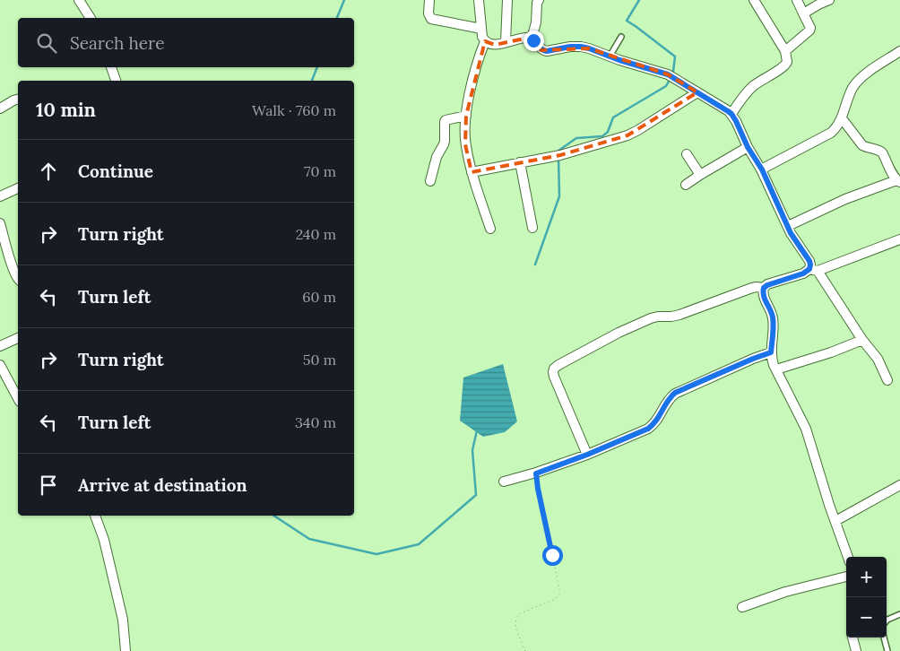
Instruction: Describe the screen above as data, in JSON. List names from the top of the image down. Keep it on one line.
{"page":{"search":"Search here","heading":["10 min","Walk · 760 m"],"list":[["Continue","70 m"],["Turn right","240 m"],["Turn left","60 m"],["Turn right","50 m"],["Turn left","340 m"],"Arrive at destination"],"map_buttons":["+","−"]}}
